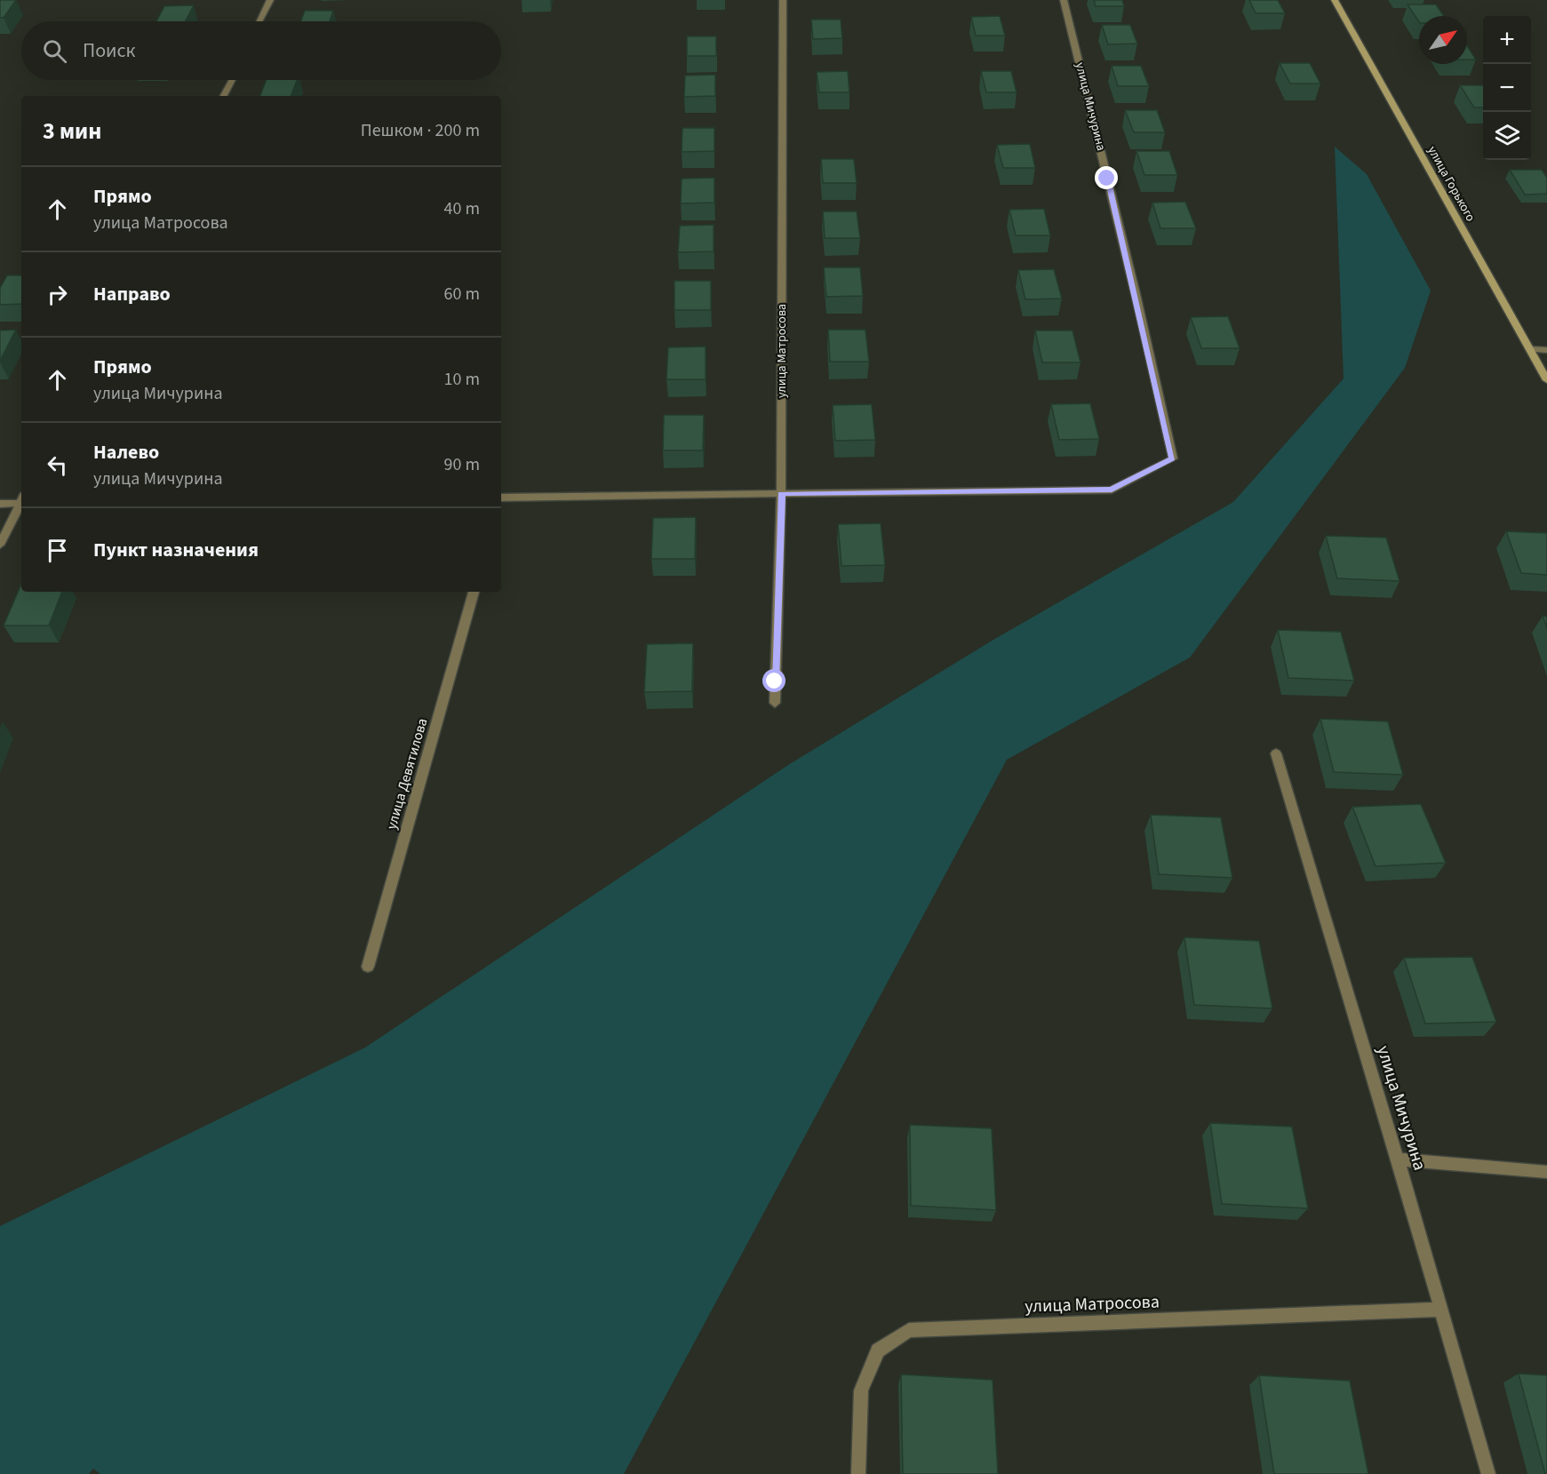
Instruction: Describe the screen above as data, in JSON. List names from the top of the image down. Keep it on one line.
{"streets":{"main road":["улица Горького"],"street":["улица Мичурина","улица Матросова","улица Девятилова"]},"crossings":[["улица Мичурина","улица Матросова"]],"north":"top right","page":{"map_buttons":["+","−"],"search":"Поиск","heading":["3 мин","Пешком · 200 m"],"list":[["Прямо","улица Матросова","40 m"],["Направо","60 m"],["Прямо","улица Мичурина","10 m"],["Налево","улица Мичурина","90 m"],"Пункт назначения"]}}
